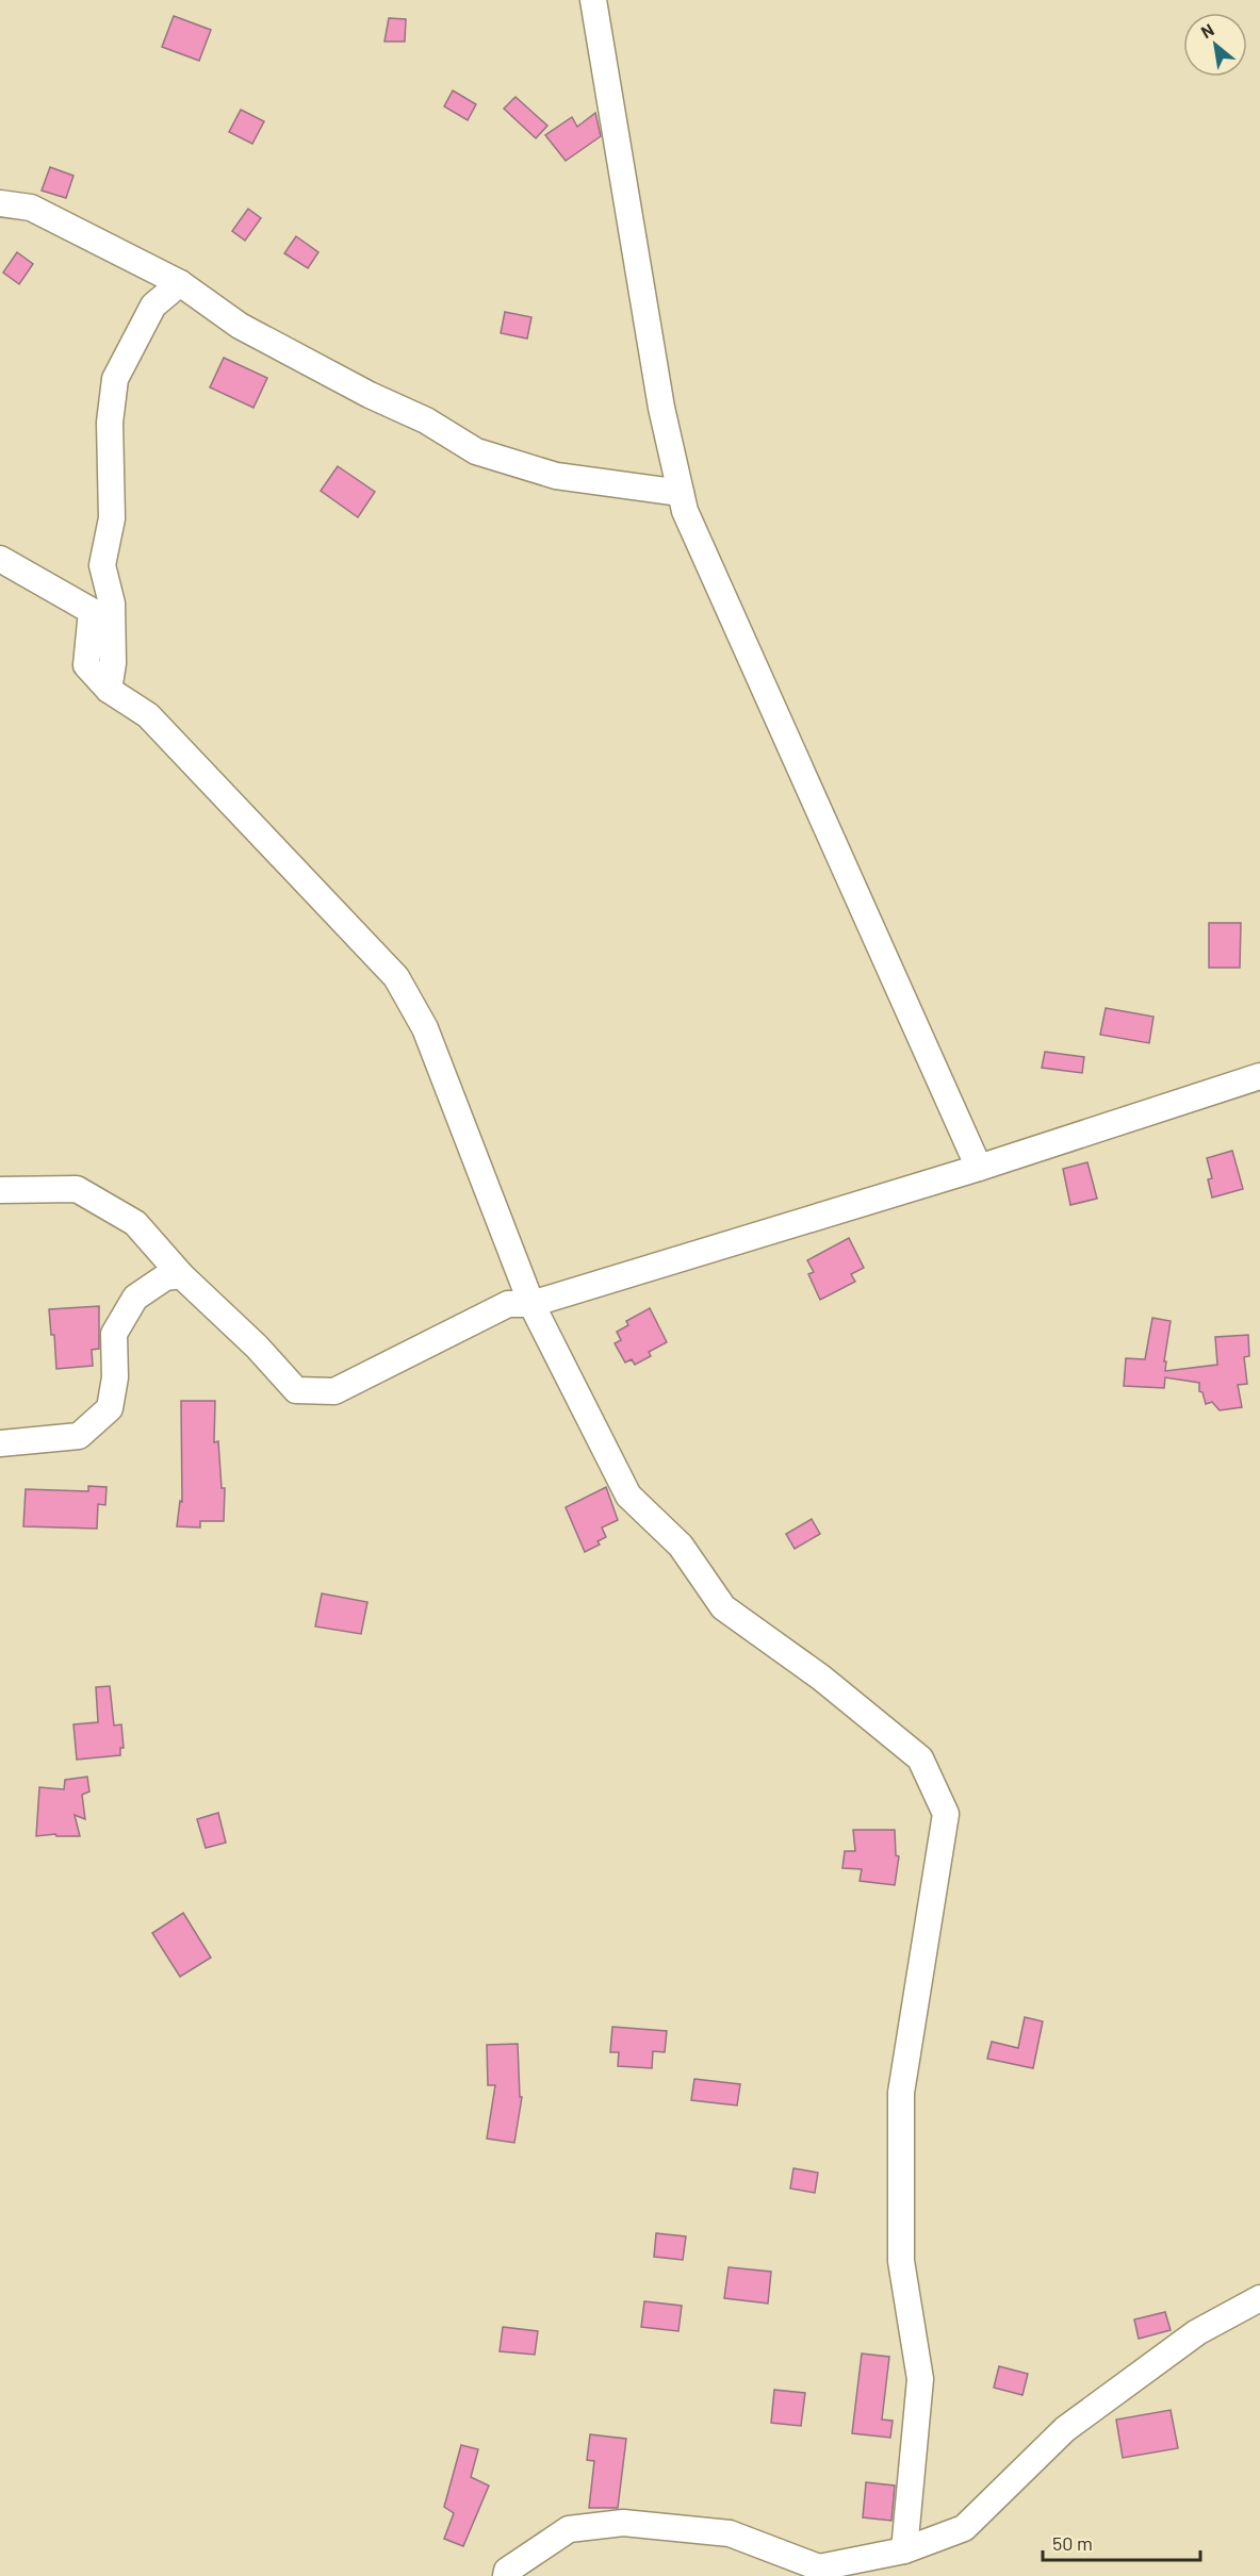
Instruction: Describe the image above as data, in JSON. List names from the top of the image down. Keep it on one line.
{"scale_bar":"50 m","north":"top left"}
